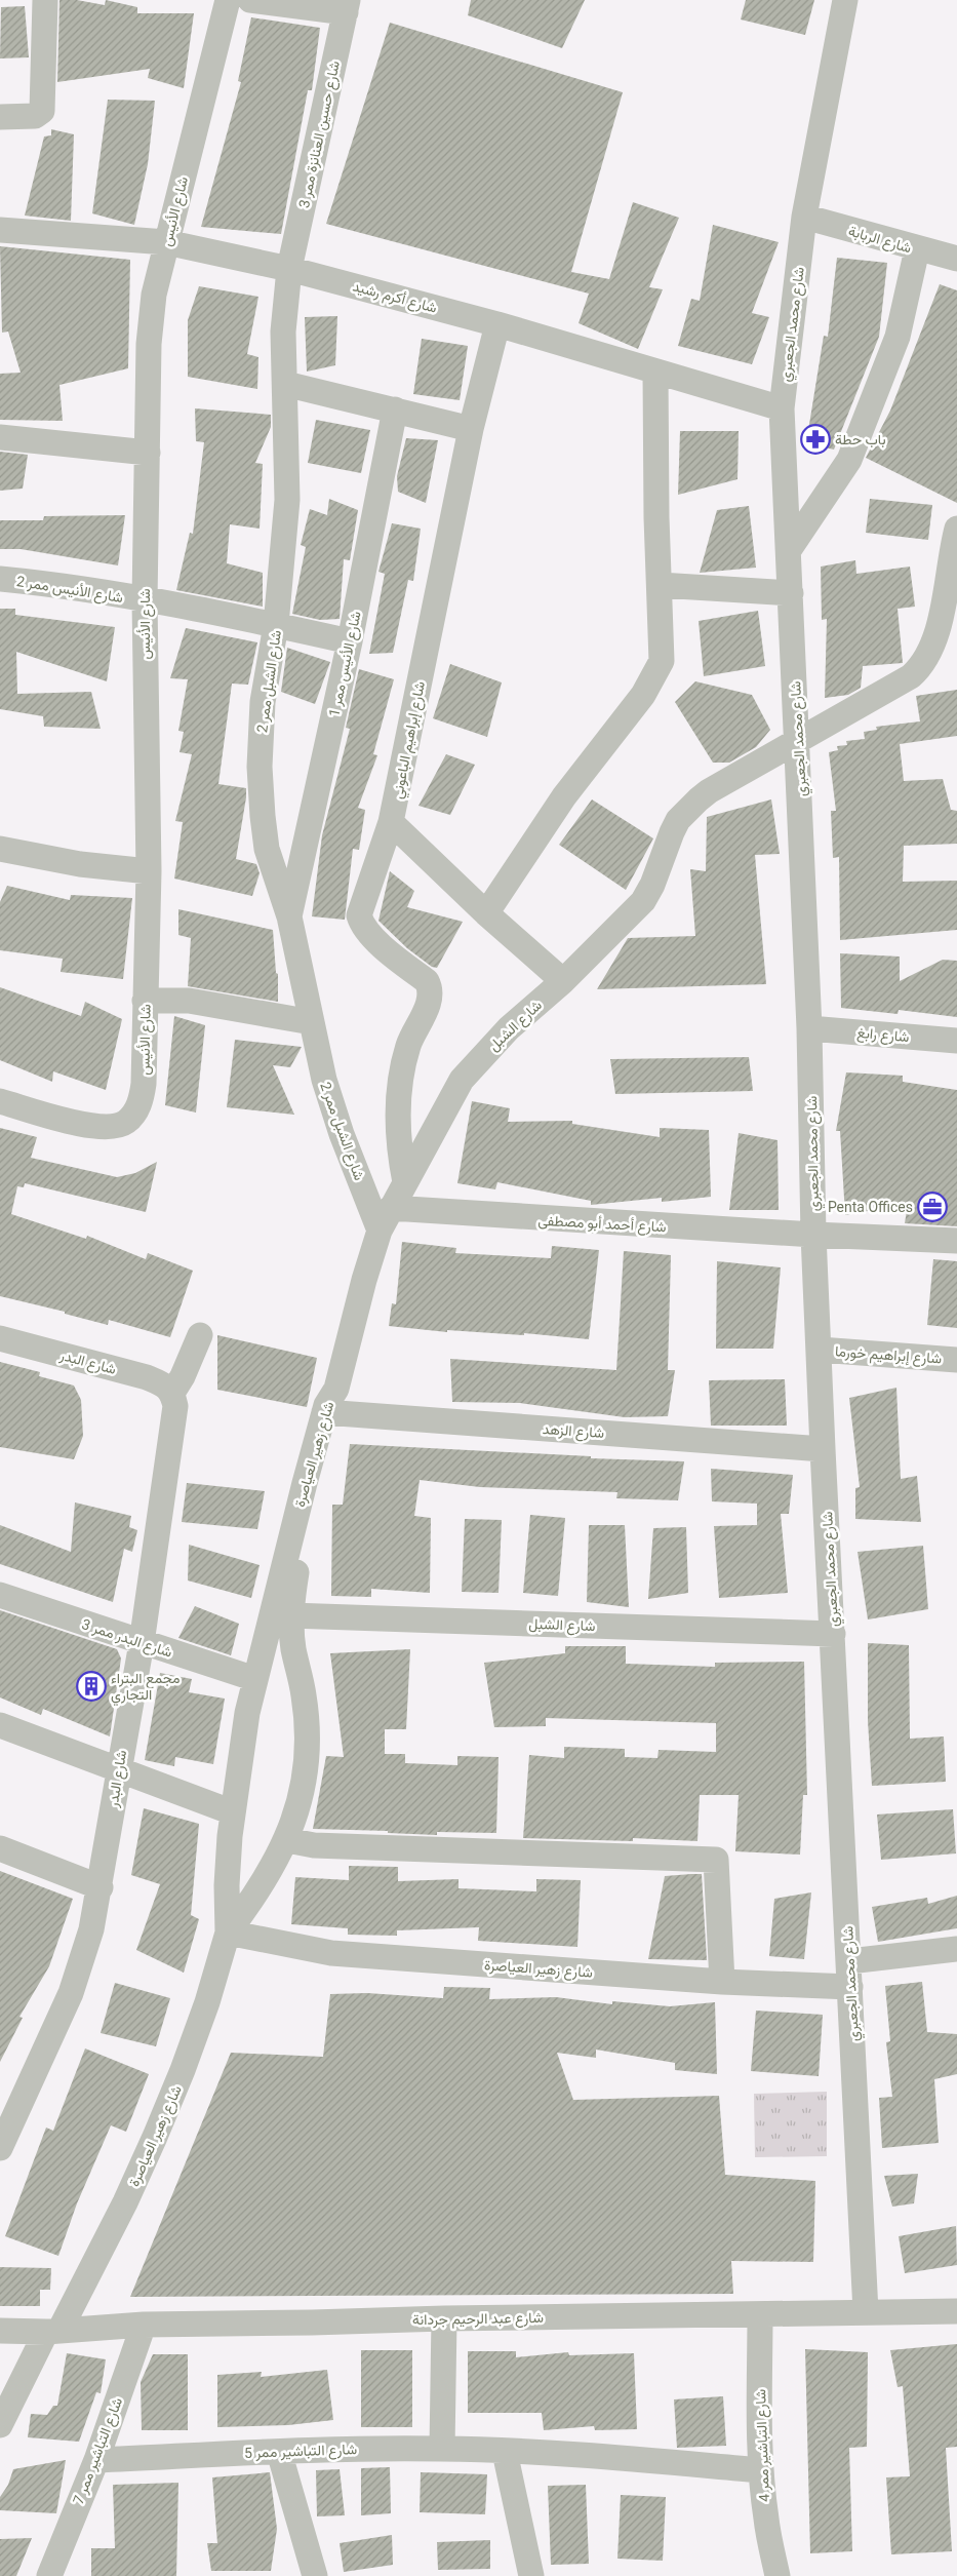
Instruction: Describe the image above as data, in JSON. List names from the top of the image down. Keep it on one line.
{"streets":{"street":["شارع حسين العنانزة ممر 3","شارع الأنيس","شارع الربابة","شارع أكرم رشيد","شارع محمد الجعبري","شارع الأنيس ممر 2","شارع الأنيس ممر 1","شارع الشبل ممر 2","شارع إبراهيم الباعوني","شارع الشبل","شارع رابغ","شارع أحمد أبو مصطفى","شارع إبراهيم خورما","شارع البدر","شارع الزهد","شارع زهير العياصرة","شارع البدر ممر 3","شارع عبد الرحيم جردانة","شارع التباشير ممر 4","شارع التباشير ممر 7","شارع التباشير ممر 5"]},"crossings":[["شارع حسين العنانزة ممر 3","شارع أكرم رشيد"],["شارع حسين العنانزة ممر 3","شارع الشبل ممر 2"],["شارع الأنيس","شارع أكرم رشيد"],["شارع الأنيس","شارع الأنيس ممر 2"],["شارع الربابة","شارع محمد الجعبري"],["شارع أكرم رشيد","شارع محمد الجعبري"],["شارع أكرم رشيد","شارع الشبل ممر 2"],["شارع أكرم رشيد","شارع إبراهيم الباعوني"],["شارع محمد الجعبري","شارع الشبل"],["شارع محمد الجعبري","شارع رابغ"],["شارع محمد الجعبري","شارع أحمد أبو مصطفى"],["شارع محمد الجعبري","شارع إبراهيم خورما"],["شارع محمد الجعبري","شارع الزهد"],["شارع محمد الجعبري","شارع زهير العياصرة"],["شارع محمد الجعبري","شارع عبد الرحيم جردانة"],["شارع الأنيس ممر 2","شارع الأنيس ممر 1"],["شارع الأنيس ممر 2","شارع الشبل ممر 2"],["شارع الأنيس ممر 1","شارع الشبل ممر 2"],["شارع الشبل ممر 2","شارع الشبل"],["شارع الشبل ممر 2","شارع أحمد أبو مصطفى"],["شارع إبراهيم الباعوني","شارع الشبل"],["شارع الشبل","شارع أحمد أبو مصطفى"],["شارع الشبل","شارع زهير العياصرة"],["شارع البدر","شارع البدر ممر 3"],["شارع الزهد","شارع زهير العياصرة"],["شارع زهير العياصرة","شارع البدر ممر 3"],["شارع زهير العياصرة","شارع عبد الرحيم جردانة"],["شارع عبد الرحيم جردانة","شارع التباشير ممر 4"],["شارع عبد الرحيم جردانة","شارع التباشير ممر 7"],["شارع التباشير ممر 4","شارع التباشير ممر 5"],["شارع التباشير ممر 7","شارع التباشير ممر 5"]],"places":{"pharmacy":["باب حطة"],"office":["Penta Offices"],"building":["مجمع البتراء التجاري"]}}
